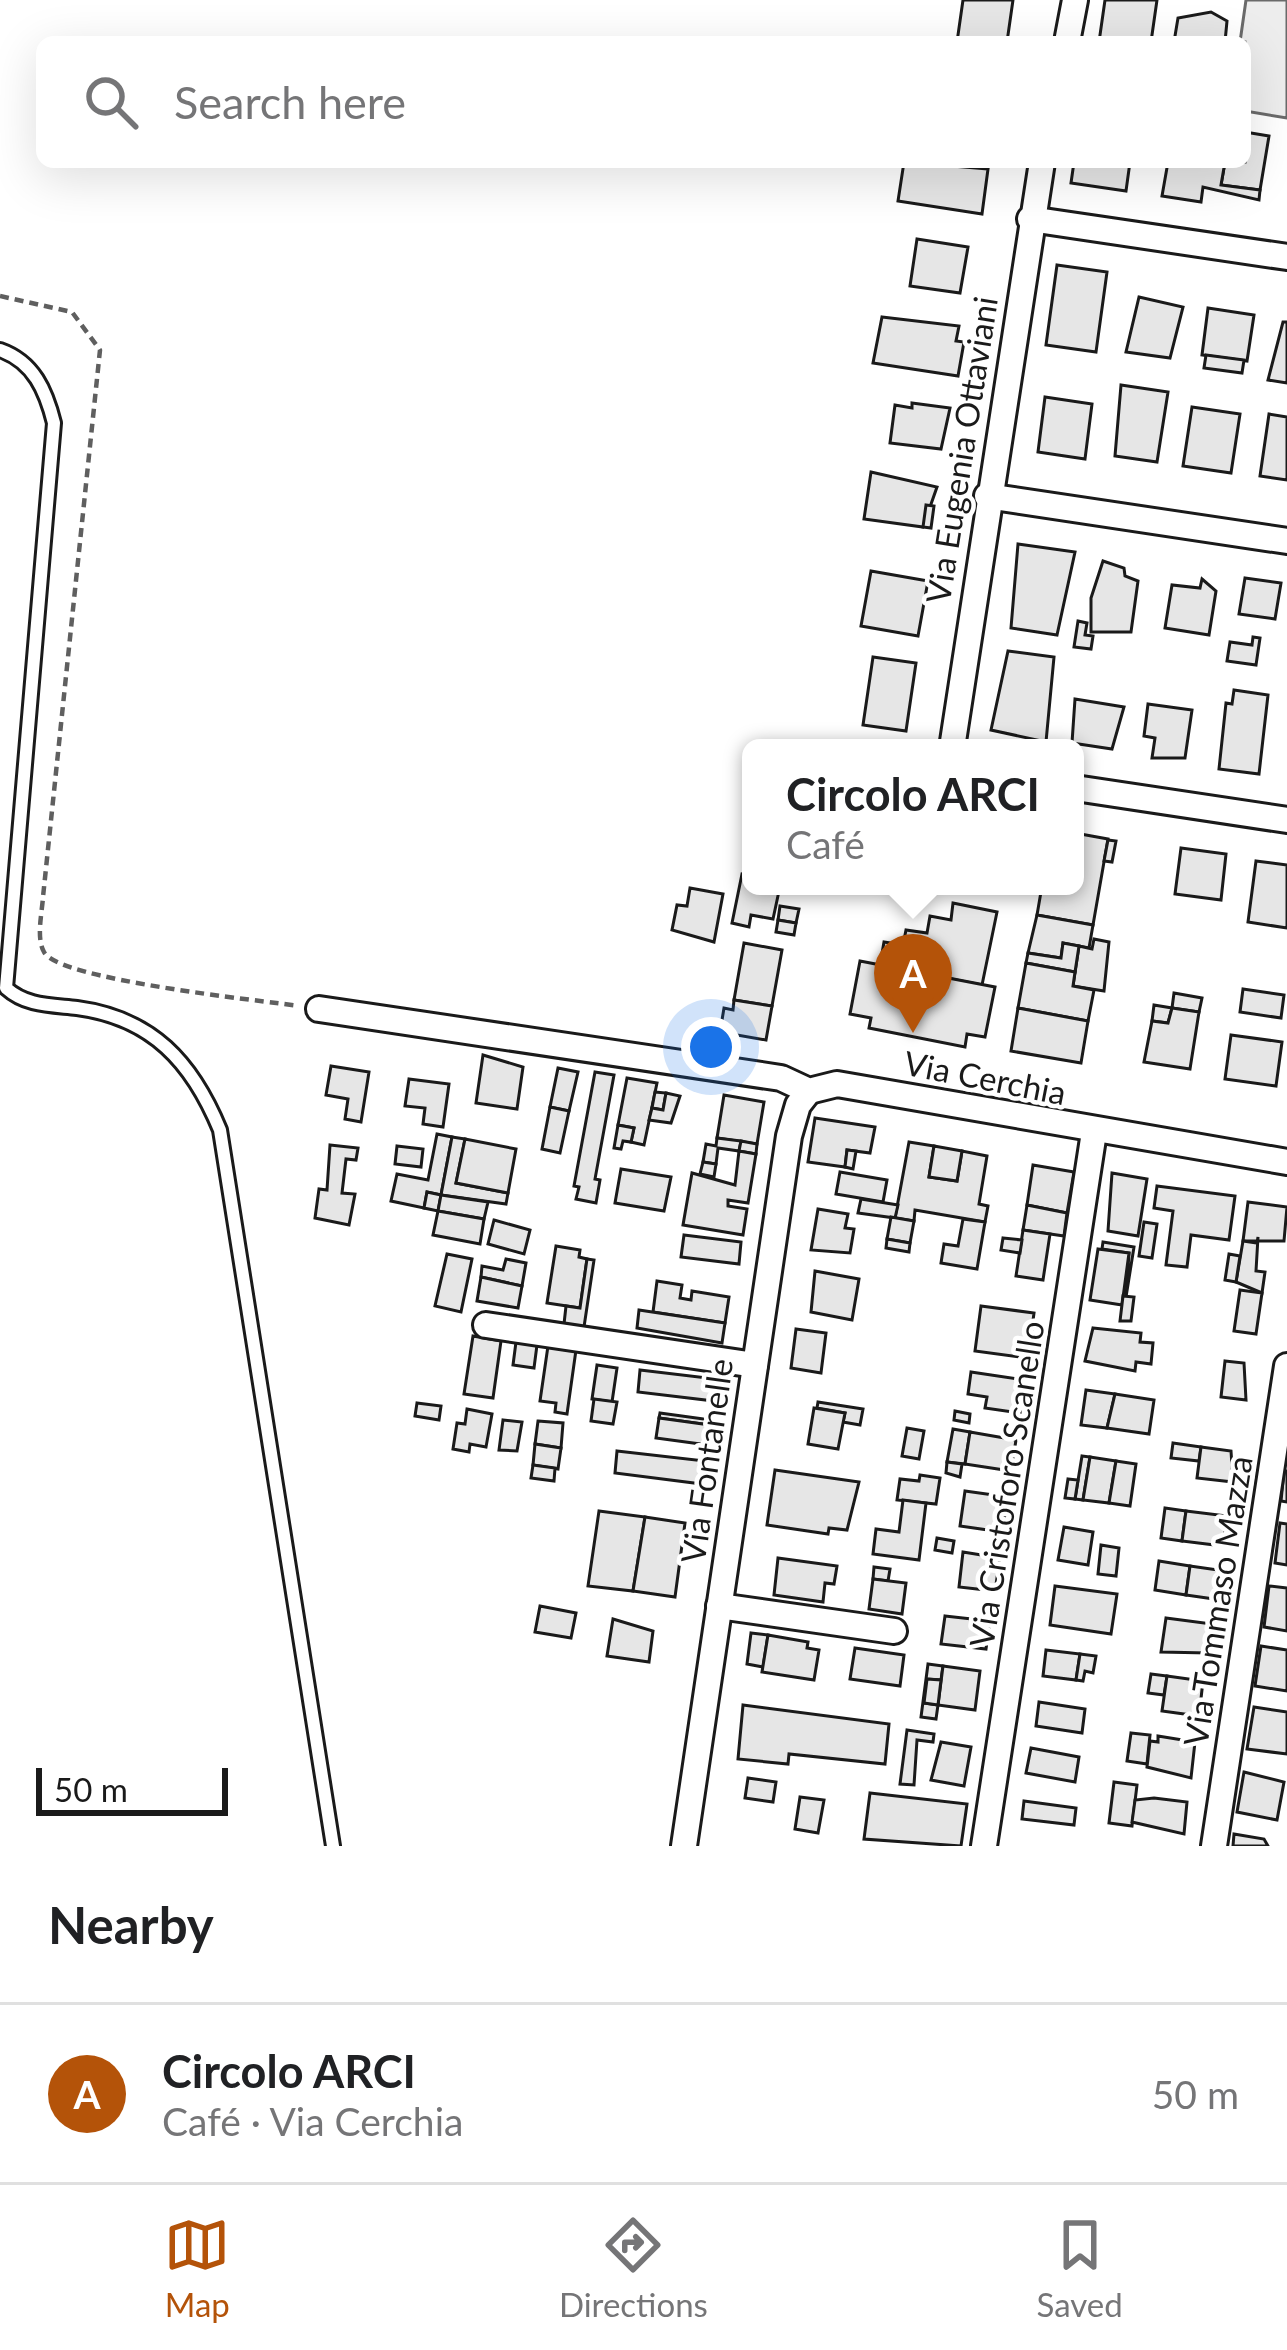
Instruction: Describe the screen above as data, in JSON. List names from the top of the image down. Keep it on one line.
{"streets":{"street":["Via Eugenia Ottaviani","Via Cerchia","Via Fontanelle","Via Cristoforo Scanello","Via Tommaso Mazza"]},"crossings":[["Via Cerchia","Via Fontanelle"],["Via Cerchia","Via Cristoforo Scanello"]],"scale_bar":"50 m","page":{"search":"Search here","popup":["Circolo ARCI","Café"],"pins":"A","scale":"50 m","heading":"Nearby","list":[{"mark":"A","name":"Circolo ARCI","note":"Café · Via Cerchia","value":"50 m"}],"nav":["Map","Directions","Saved"]}}
